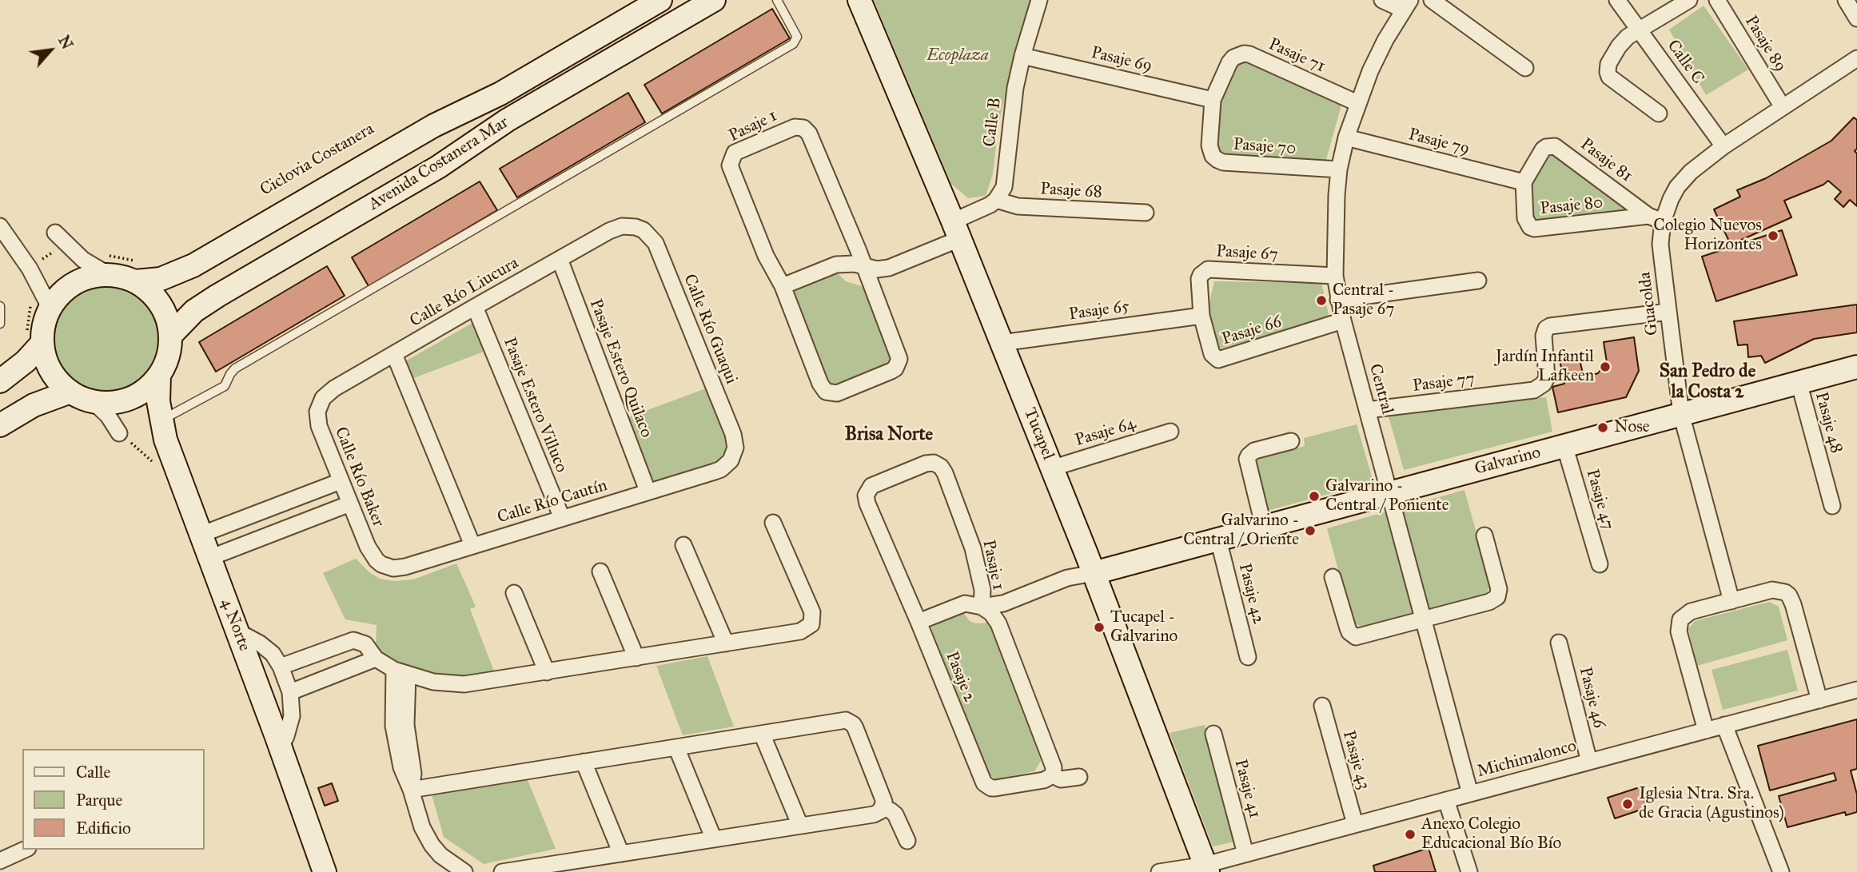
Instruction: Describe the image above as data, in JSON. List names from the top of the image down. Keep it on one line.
{"streets":{"main road":["Avenida Costanera Mar","Tucapel","Galvarino","4 Norte"],"street":["Pasaje 89","Pasaje 71","Pasaje 69","Calle C","Calle B","Pasaje 1","Pasaje 79","Pasaje 70","Pasaje 81","Pasaje 68","Pasaje 80","Pasaje 67","Calle Río Liucura","Guacolda","Pasaje 65","Calle Río Guaqui","Pasaje 66","Pasaje Estero Quilaco","Pasaje 77","Central","Pasaje Estero Villuco","Pasaje 48","Pasaje 64","Calle Río Baker","Pasaje 47","Calle Río Cautín","Pasaje 42","Pasaje 2","Pasaje 46","Michimalonco","Pasaje 43","Pasaje 41"]},"crossings":[["Pasaje 89","Guacolda"],["Pasaje 71","Pasaje 69"],["Pasaje 71","Pasaje 70"],["Pasaje 71","Central"],["Pasaje 69","Calle B"],["Pasaje 69","Pasaje 70"],["Calle C","Guacolda"],["Calle B","Pasaje 68"],["Pasaje 1","Pasaje 2"],["Pasaje 79","Pasaje 81"],["Pasaje 79","Pasaje 80"],["Pasaje 79","Central"],["Pasaje 70","Central"],["Pasaje 81","Pasaje 80"],["Pasaje 81","Guacolda"],["Avenida Costanera Mar","4 Norte"],["Pasaje 80","Guacolda"],["Pasaje 67","Pasaje 65"],["Pasaje 67","Pasaje 66"],["Pasaje 67","Central"],["Calle Río Liucura","Calle Río Guaqui"],["Calle Río Liucura","Pasaje Estero Quilaco"],["Calle Río Liucura","Pasaje Estero Villuco"],["Calle Río Liucura","Calle Río Baker"],["Guacolda","Pasaje 77"],["Guacolda","Galvarino"],["Pasaje 65","Pasaje 66"],["Pasaje 65","Tucapel"],["Calle Río Guaqui","Calle Río Cautín"],["Pasaje 66","Central"],["Pasaje Estero Quilaco","Calle Río Cautín"],["Pasaje 77","Central"],["Central","Galvarino"],["Central","Michimalonco"],["Pasaje Estero Villuco","Calle Río Cautín"],["Pasaje 48","Galvarino"],["Pasaje 64","Tucapel"],["Tucapel","Galvarino"],["Tucapel","Michimalonco"],["Galvarino","Pasaje 47"],["Galvarino","Pasaje 42"],["Calle Río Baker","Calle Río Cautín"],["Pasaje 46","Michimalonco"],["Michimalonco","Pasaje 43"],["Michimalonco","Pasaje 41"]],"districts":["San Pedro de la Costa 2","Brisa Norte"],"parks":["Ecoplaza"],"places":["Colegio Nuevos Horizontes","Central - Pasaje 67","Jardín Infantil Lafkeen","Nose","Galvarino - Central / Poniente","Galvarino - Central / Oriente","Tucapel - Galvarino","Iglesia Ntra. Sra. de Gracia (Agustinos)","Anexo Colegio Educacional Bío Bío"],"legend":["Calle","Parque","Edificio"],"north":"top right"}
